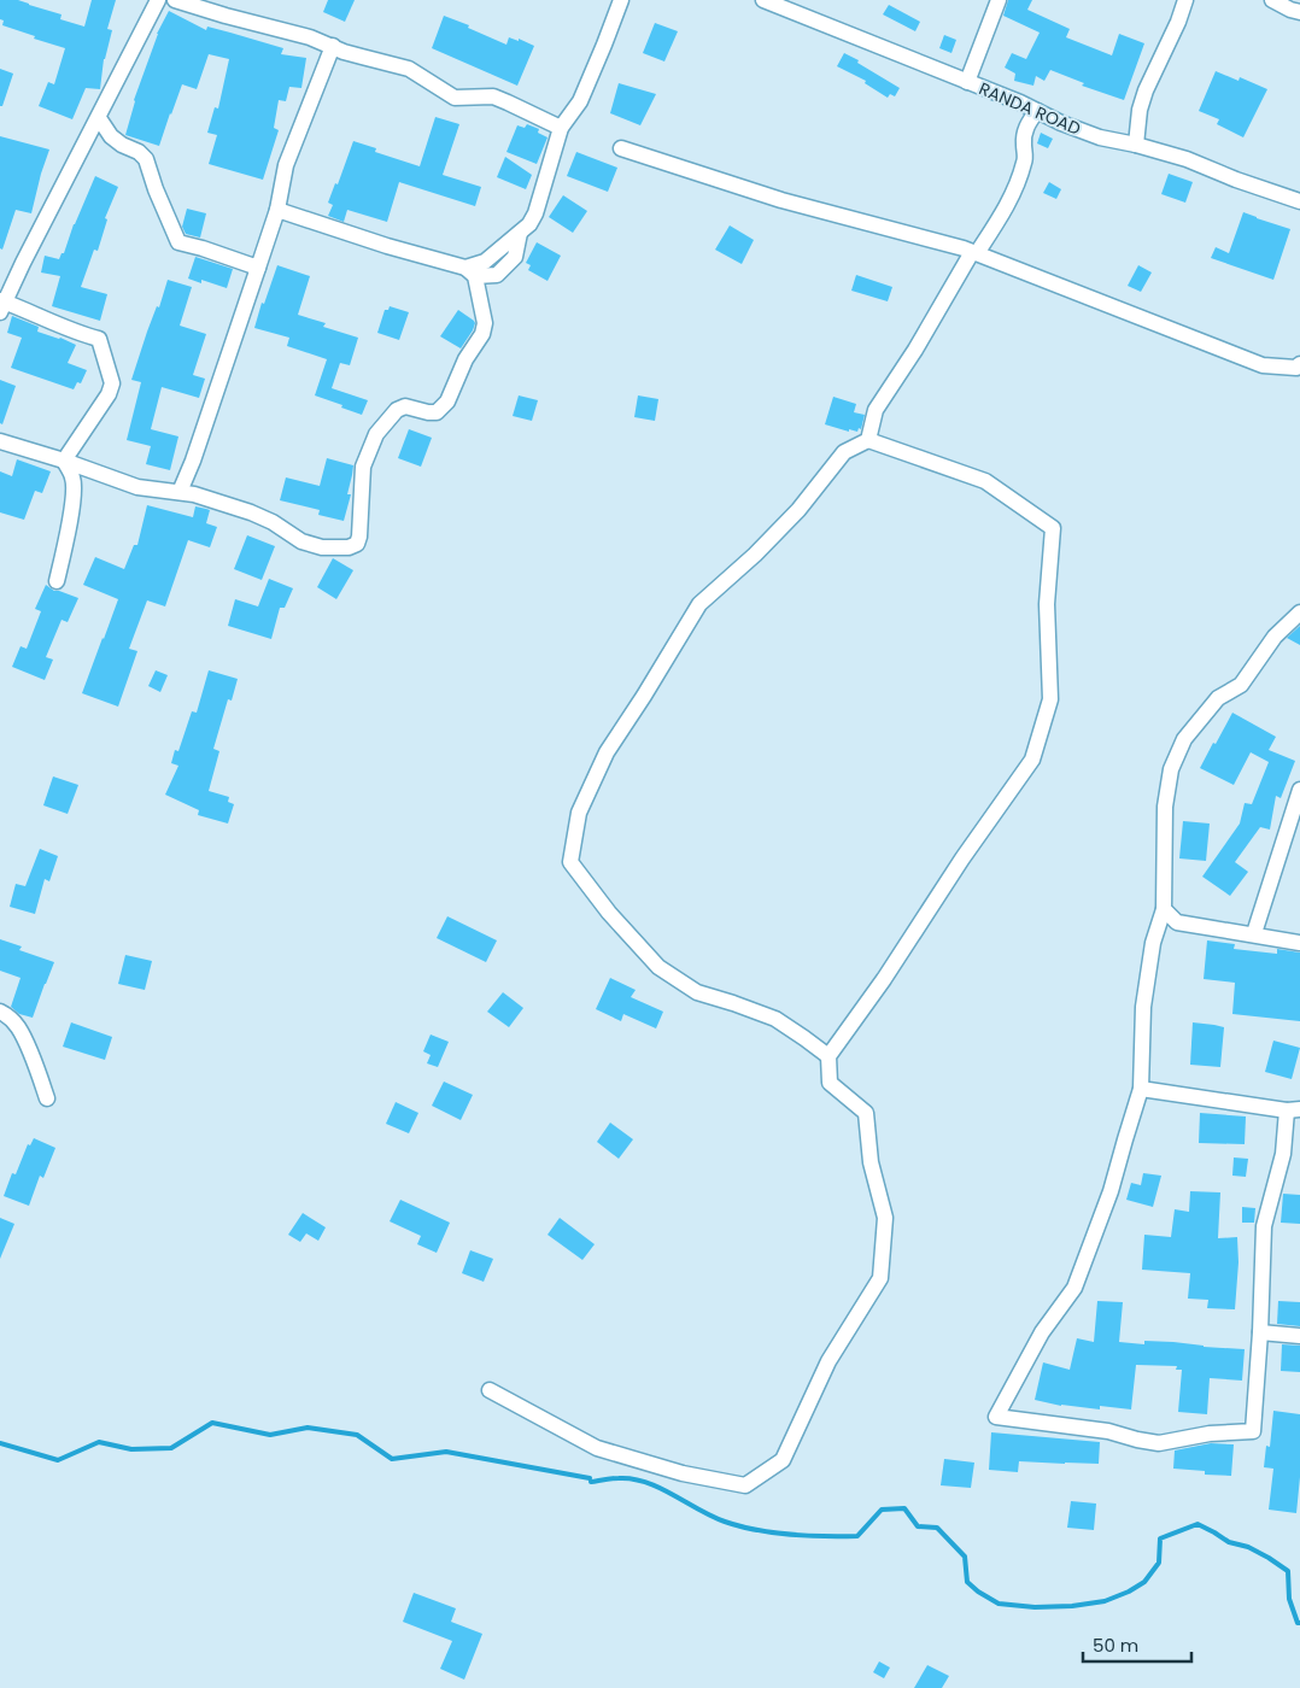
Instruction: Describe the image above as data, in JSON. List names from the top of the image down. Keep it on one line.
{"streets":{"street":["RANDA ROAD"]},"scale_bar":"50 m"}
